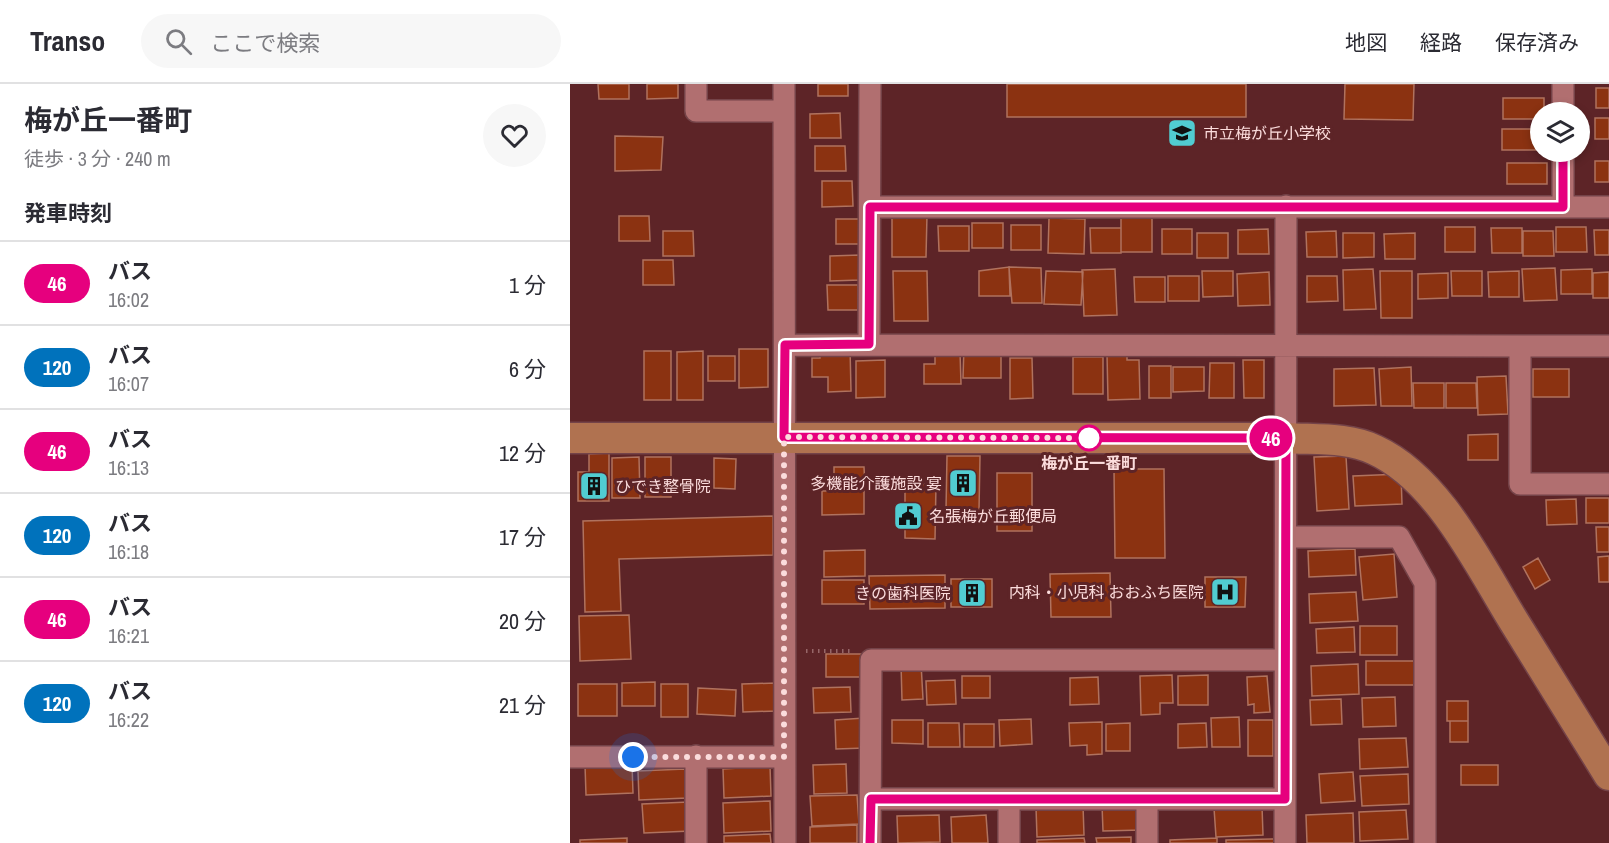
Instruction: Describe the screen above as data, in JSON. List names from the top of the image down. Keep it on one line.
{"places":{"school or university":["市立梅が丘小学校"],"other":["梅が丘一番町"],"building":["多機能介護施設 宴","ひでき整骨院","きの歯科医院"],"public building":["名張梅が丘郵便局"],"hospital":["内科・小児科 おおふち医院"]},"lines":["bus line 46"],"page":{"header":"Transo","search":"ここで検索","nav":["地図","経路","保存済み"],"heading":[["梅が丘一番町","徒歩 · 3 分 · 240 m"],"発車時刻"],"on_map":"46","list":[{"mark":"46","name":"バス","note":"16:02","value":"1 分"},{"mark":"120","name":"バス","note":"16:07","value":"6 分"},{"mark":"46","name":"バス","note":"16:13","value":"12 分"},{"mark":"120","name":"バス","note":"16:18","value":"17 分"},{"mark":"46","name":"バス","note":"16:21","value":"20 分"},{"mark":"120","name":"バス","note":"16:22","value":"21 分"}]}}
